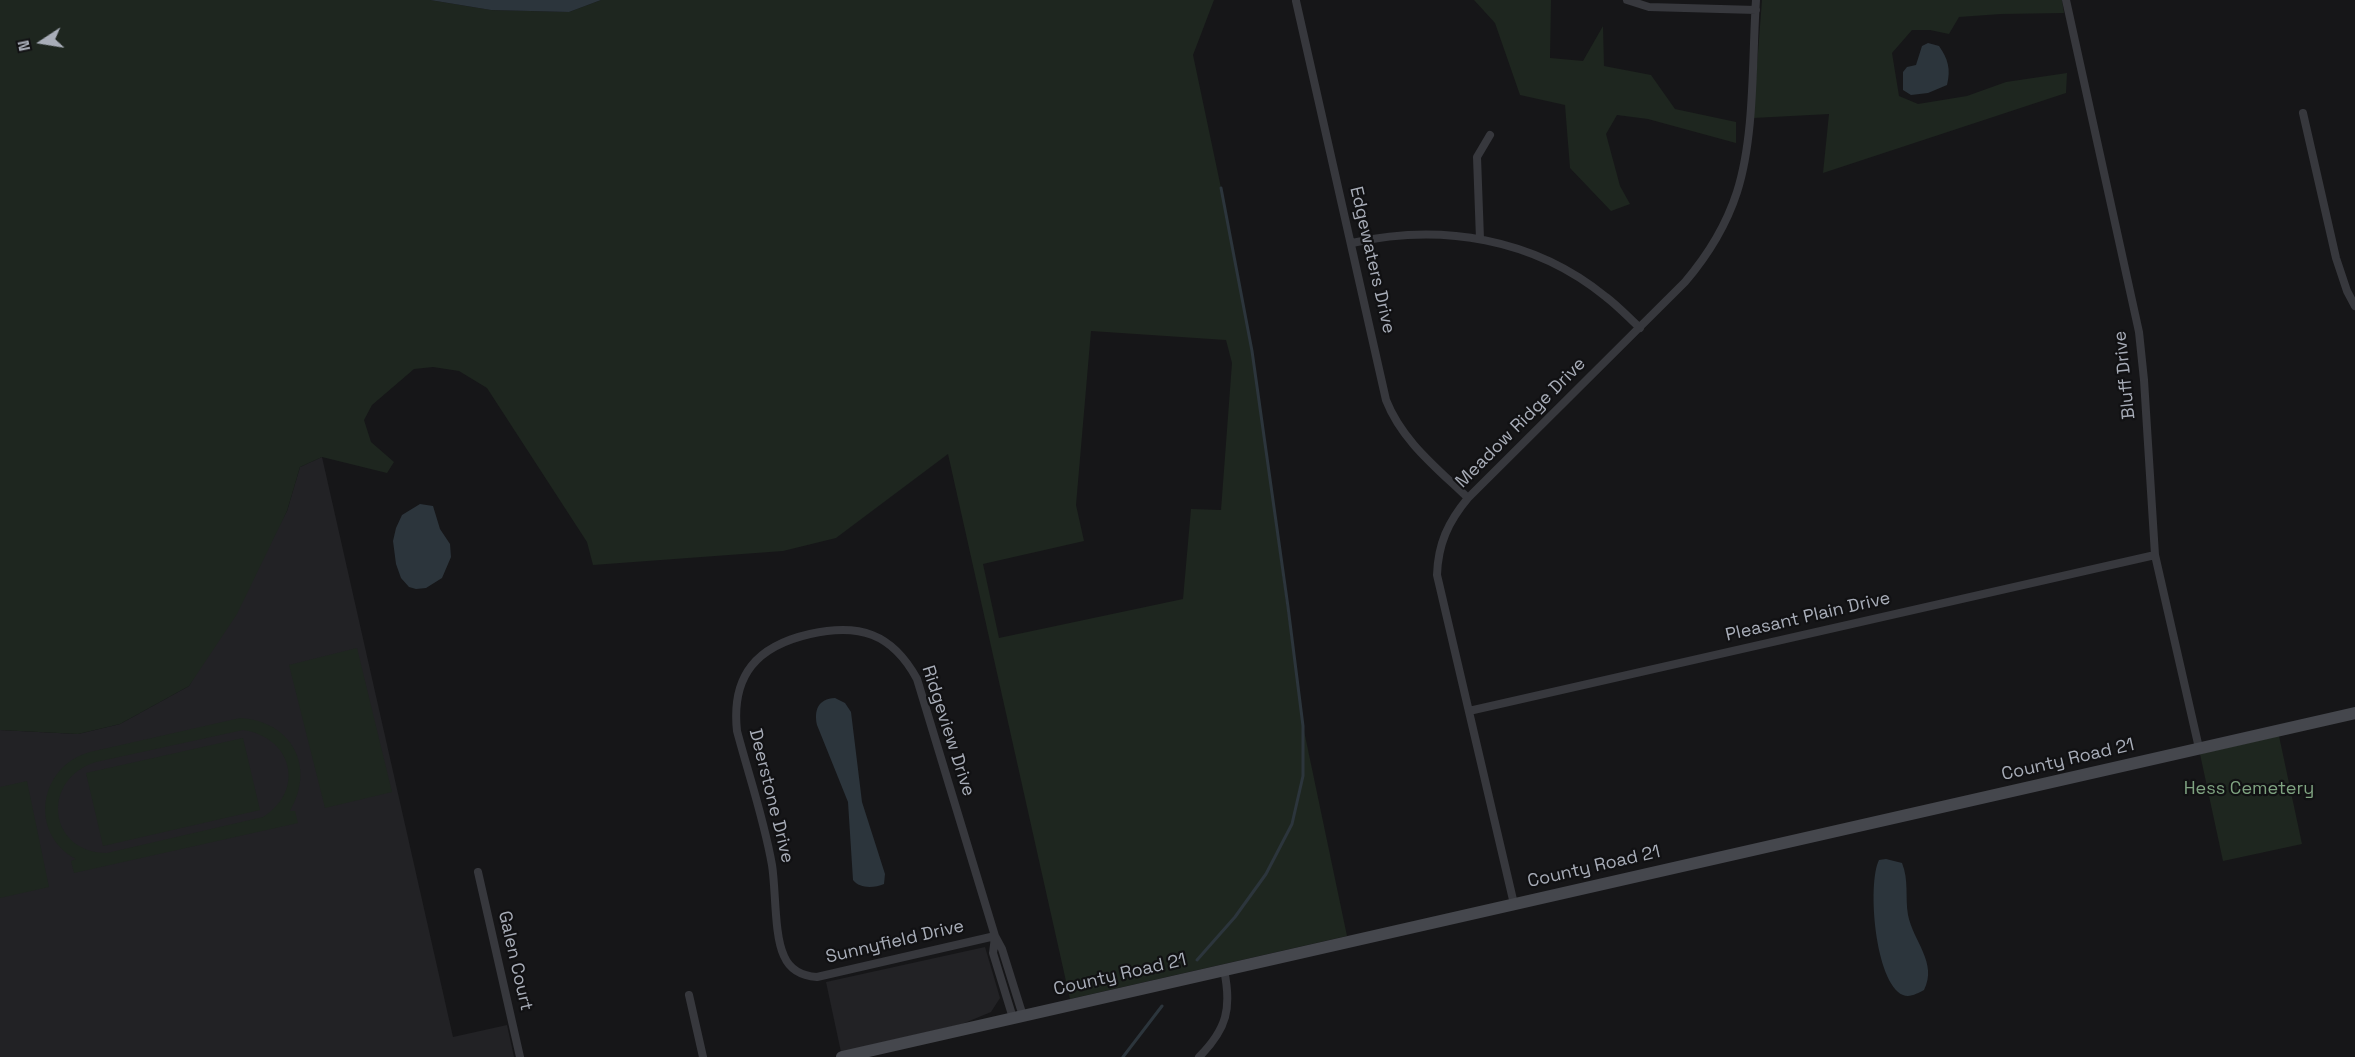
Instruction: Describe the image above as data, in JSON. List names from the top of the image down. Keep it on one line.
{"streets":{"street":["Edgewaters Drive","Bluff Drive","Meadow Ridge Drive","Pleasant Plain Drive","Ridgeview Drive","County Road 21","Deerstone Drive","Sunnyfield Drive","Galen Court"]},"crossings":[["Edgewaters Drive","Meadow Ridge Drive"],["Bluff Drive","Pleasant Plain Drive"],["Bluff Drive","County Road 21"],["Meadow Ridge Drive","Pleasant Plain Drive"],["Meadow Ridge Drive","County Road 21"],["Ridgeview Drive","County Road 21"],["Ridgeview Drive","Deerstone Drive"],["Ridgeview Drive","Sunnyfield Drive"],["Deerstone Drive","Sunnyfield Drive"]],"parks":["Hess Cemetery"],"north":"left"}
